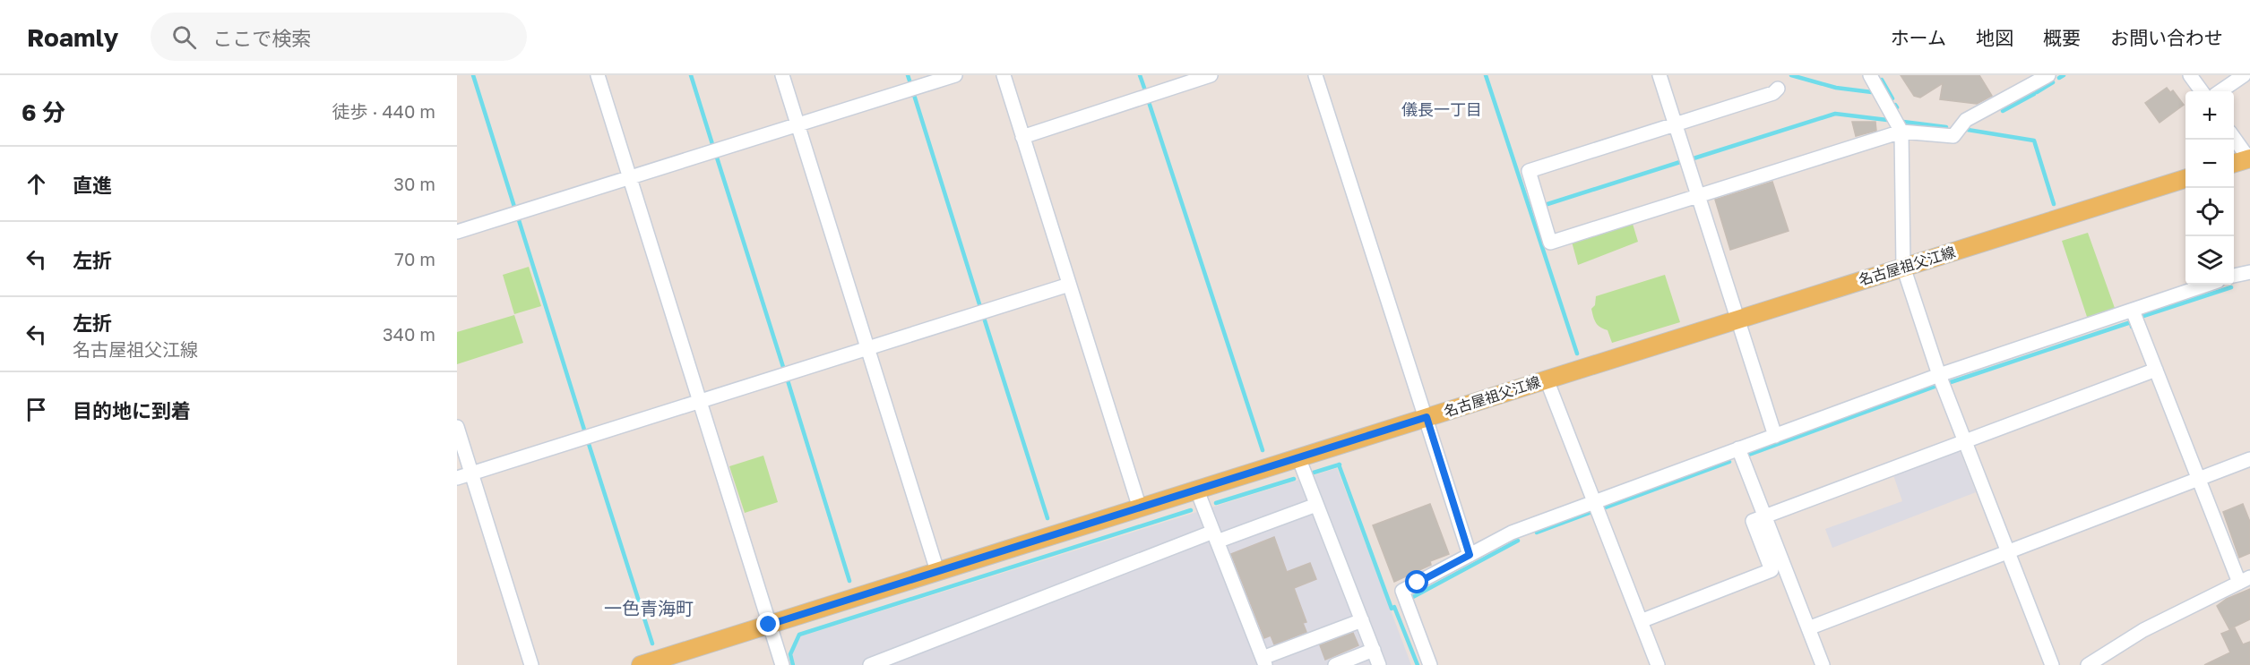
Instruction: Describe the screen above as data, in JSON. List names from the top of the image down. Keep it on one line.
{"streets":{"main road":["名古屋祖父江線"]},"districts":["儀長一丁目","一色青海町"],"page":{"header":"Roamly","search":"ここで検索","nav":["ホーム","地図","概要","お問い合わせ"],"heading":["6 分","徒歩 · 440 m"],"map_buttons":["+","−"],"list":[["直進","30 m"],["左折","70 m"],["左折","名古屋祖父江線","340 m"],"目的地に到着"]}}
